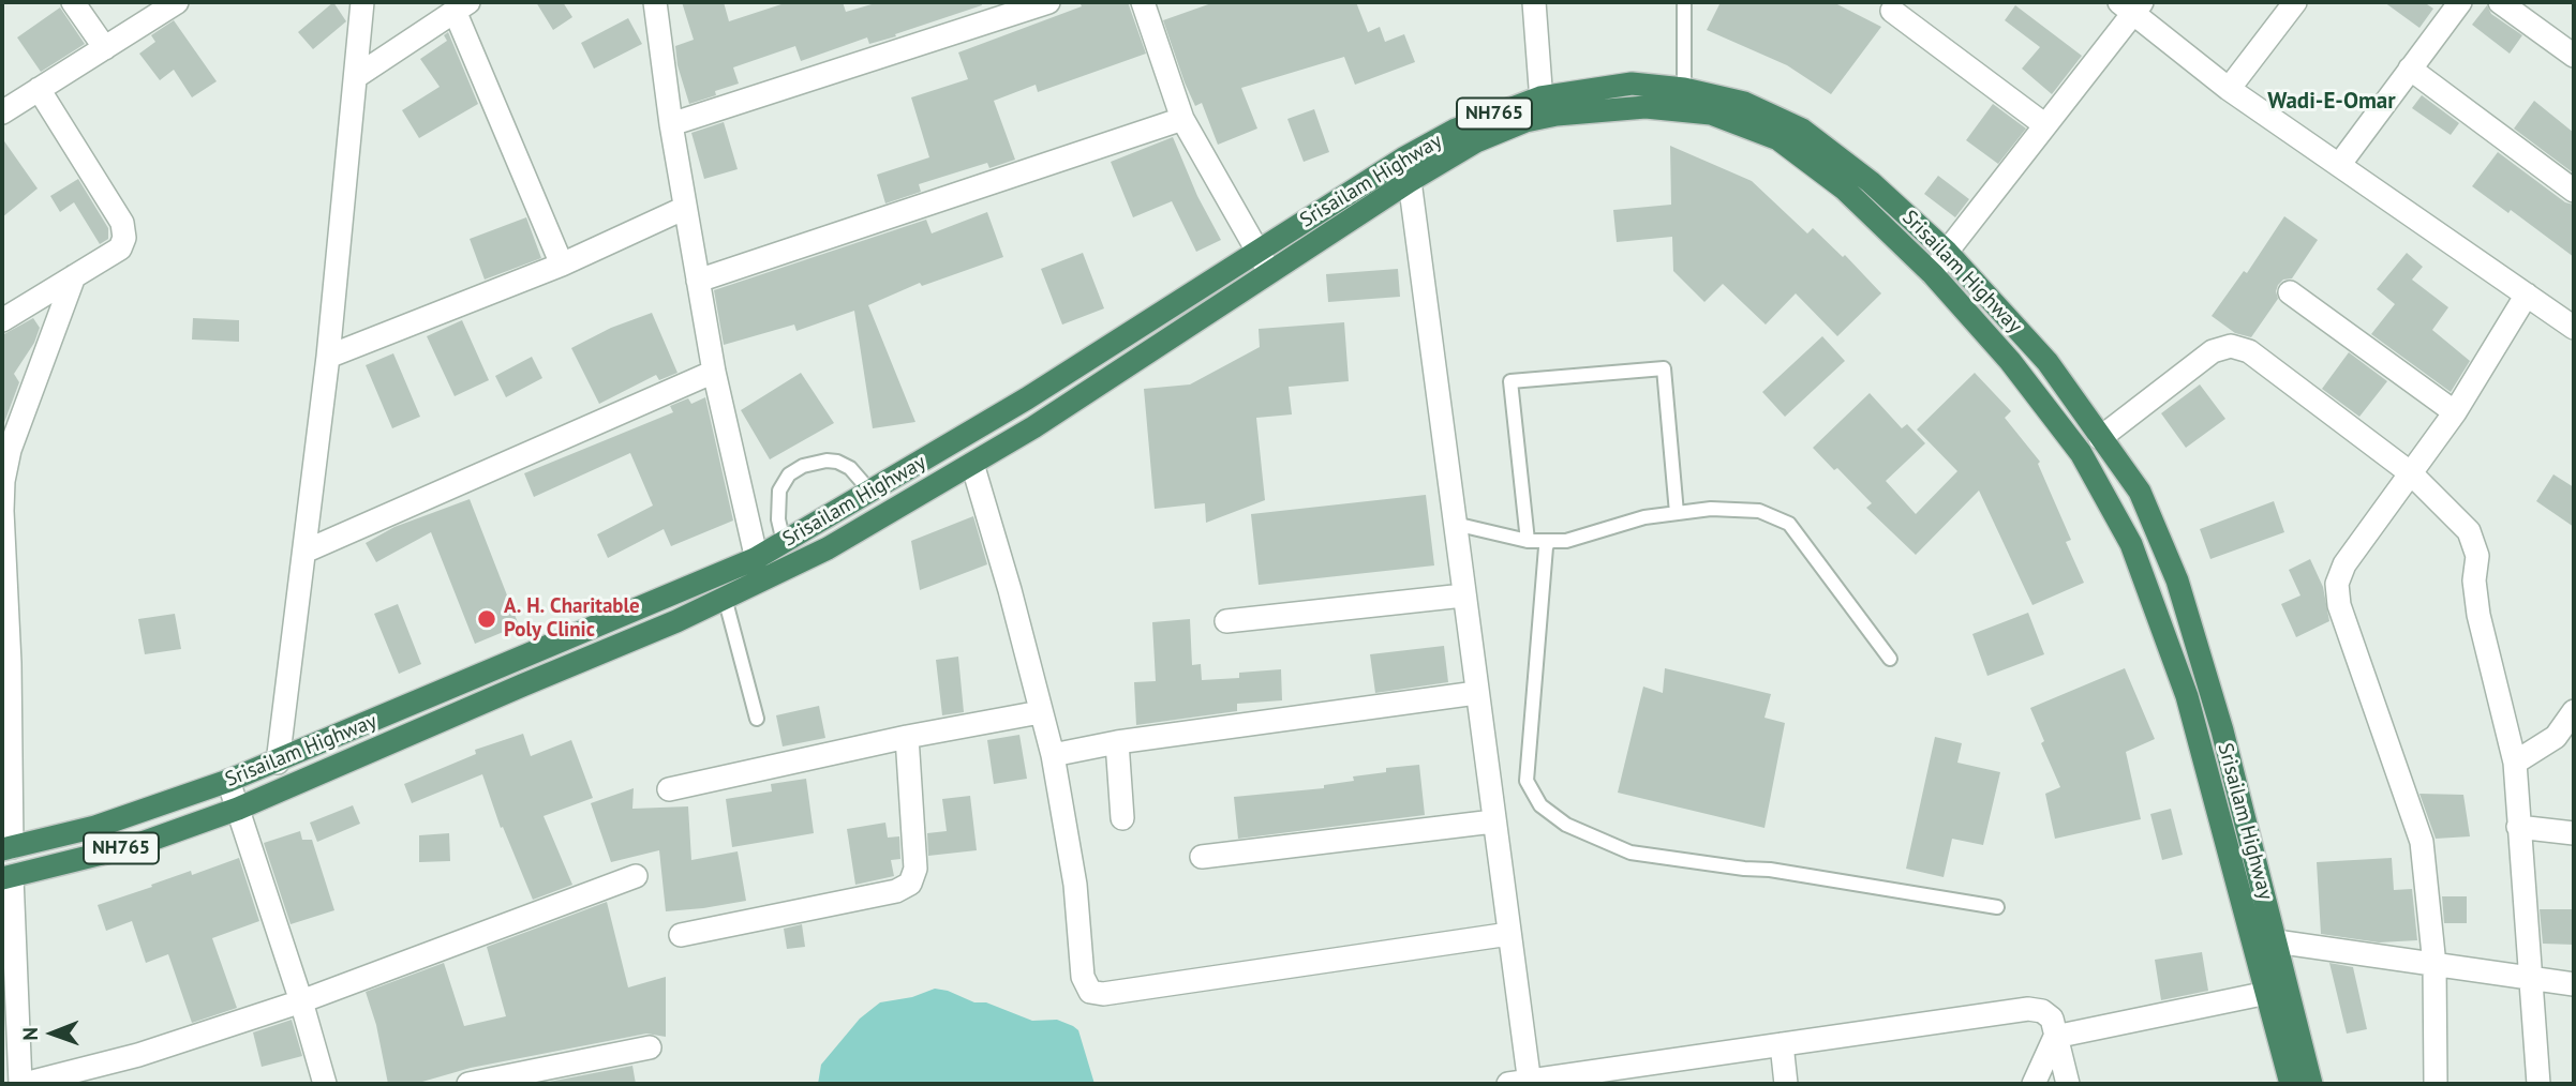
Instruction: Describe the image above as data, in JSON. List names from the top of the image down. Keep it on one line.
{"streets":{"highway":["NH765","Srisailam Highway"]},"districts":["Wadi-E-Omar"],"places":["A. H. Charitable Poly Clinic"],"north":"left"}
